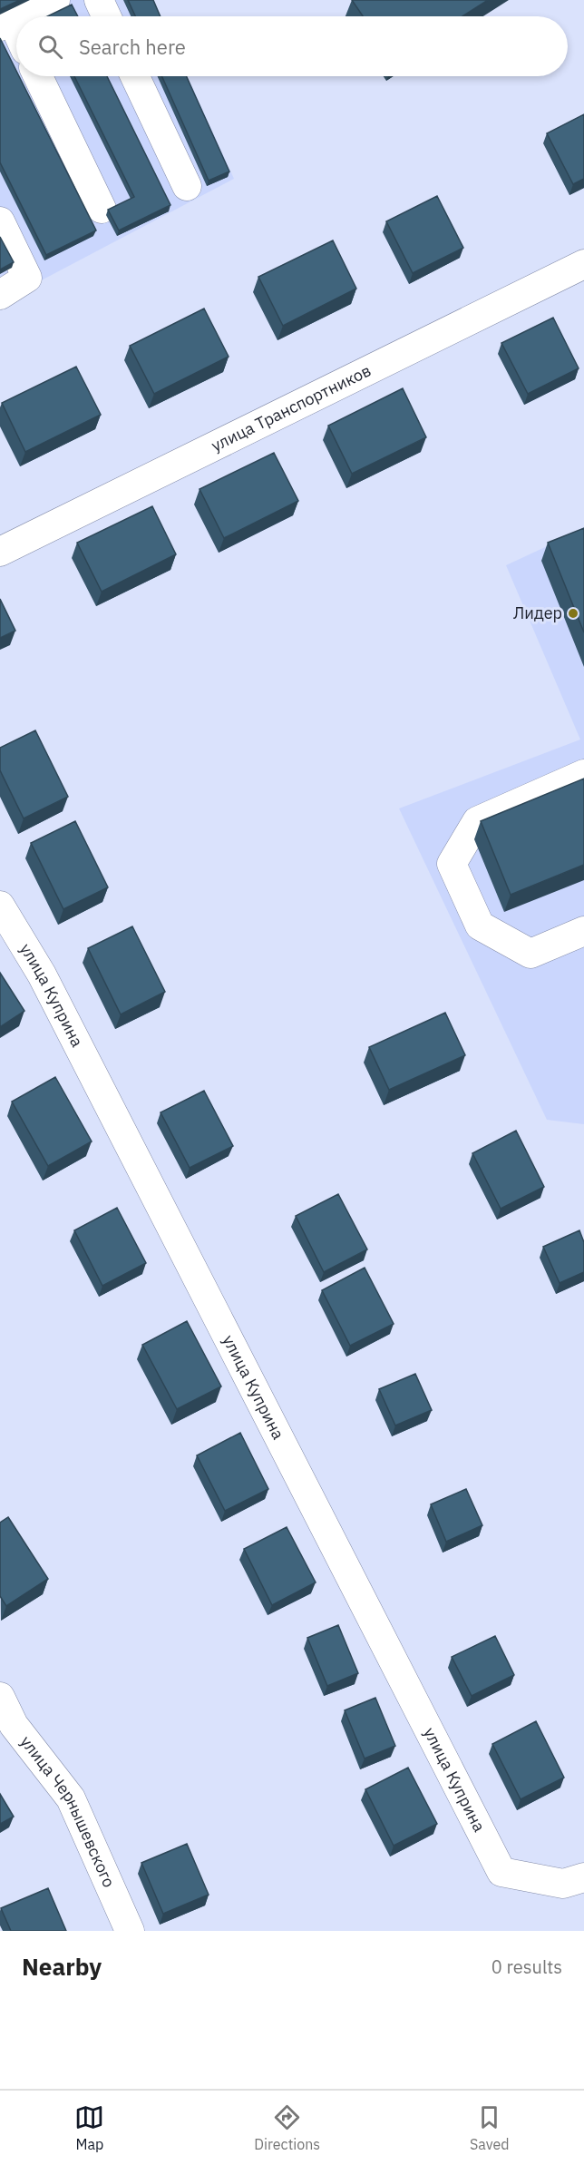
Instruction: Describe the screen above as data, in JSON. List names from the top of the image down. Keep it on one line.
{"streets":{"street":["улица Транспортников","улица Куприна","улица Чернышевского"]},"places":["Лидер"],"page":{"search":"Search here","heading":["Nearby","0 results"],"nav":["Map","Directions","Saved"]}}
